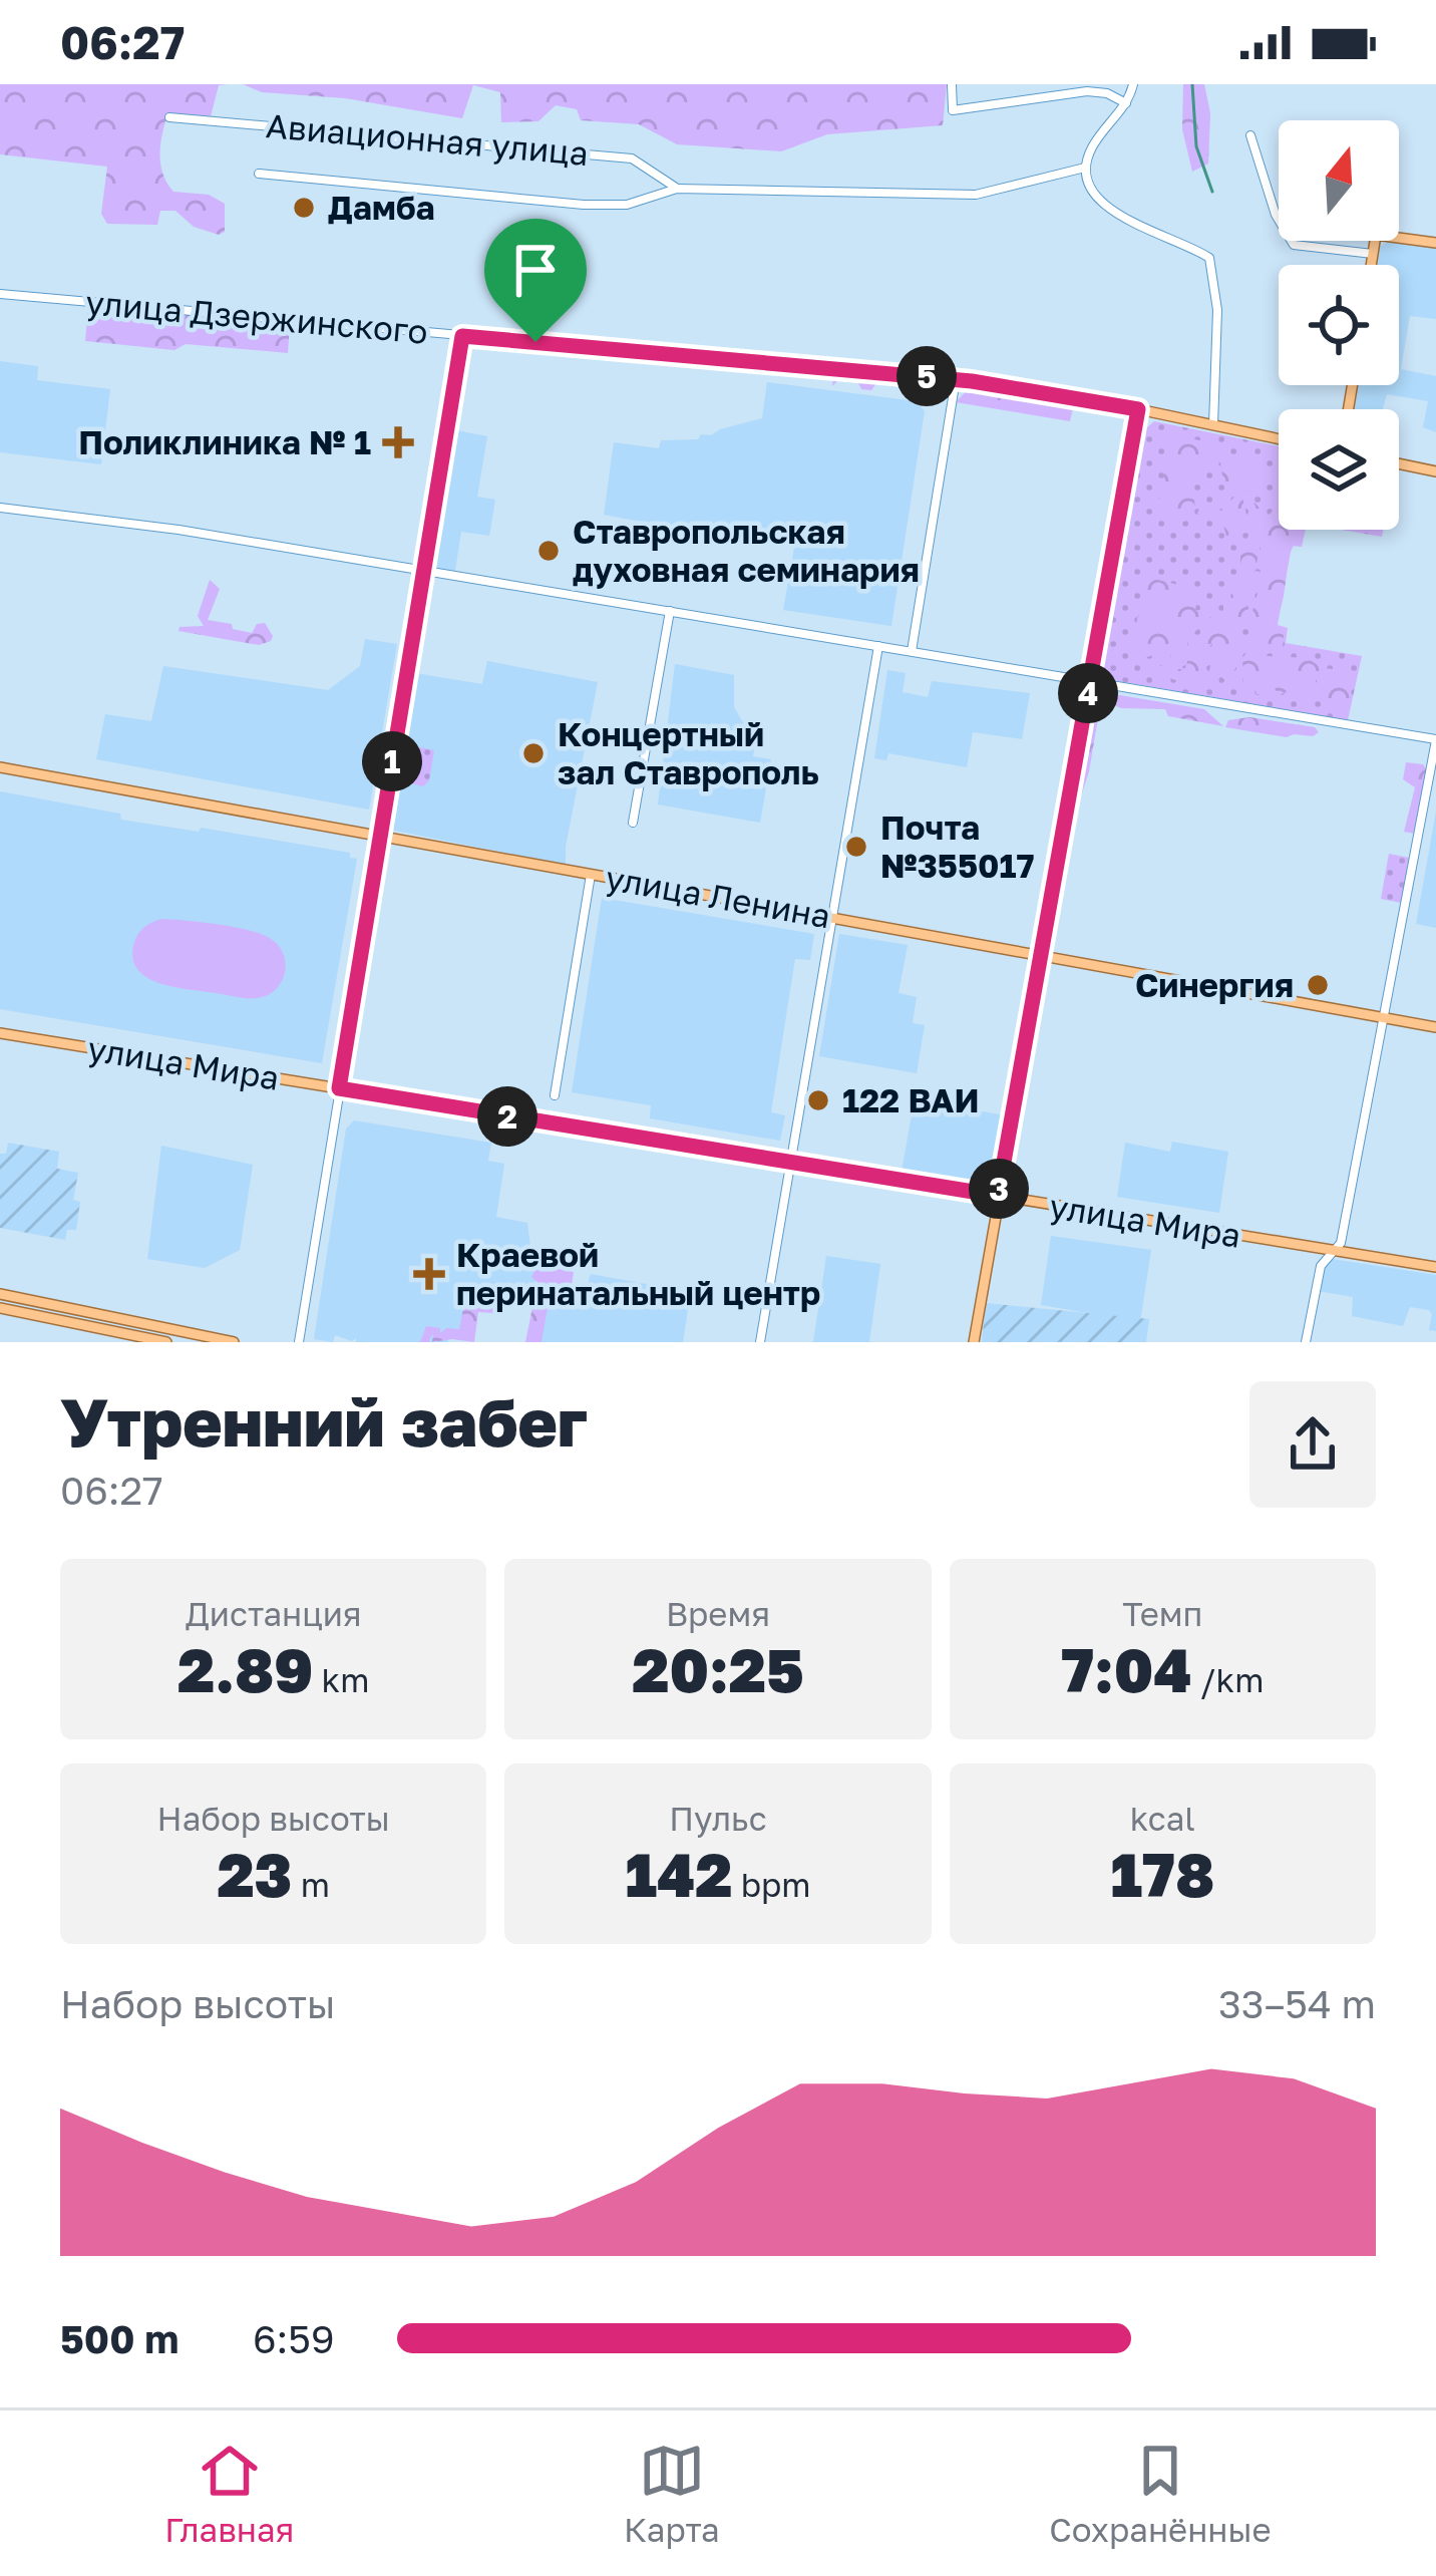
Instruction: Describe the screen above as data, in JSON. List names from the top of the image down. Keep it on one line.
{"streets":{"main road":["улица Дзержинского","улица Ленина","улица Мира"],"street":["Авиационная улица"]},"places":{"other":["Дамба","Ставропольская духовная семинария","Концертный зал Ставрополь","Почта №355017","Синергия","122 ВАИ"],"health":["Поликлиника № 1","Краевой перинатальный центр"]},"north":"top","page":{"status":"06:27","pins":["5","4","1","2","3"],"heading":["Утренний забег","06:27"],"stats":[["Дистанция","2.89 km"],["Время","20:25"],["Темп","7:04 /km"],["Набор высоты","23 m"],["Пульс","142 bpm"],["kcal","178"]],"chart":["Набор высоты","33–54 m"],"list":[{"name":"500 m","note":"6:59"}],"tabs":["Главная","Карта","Сохранённые"]}}
